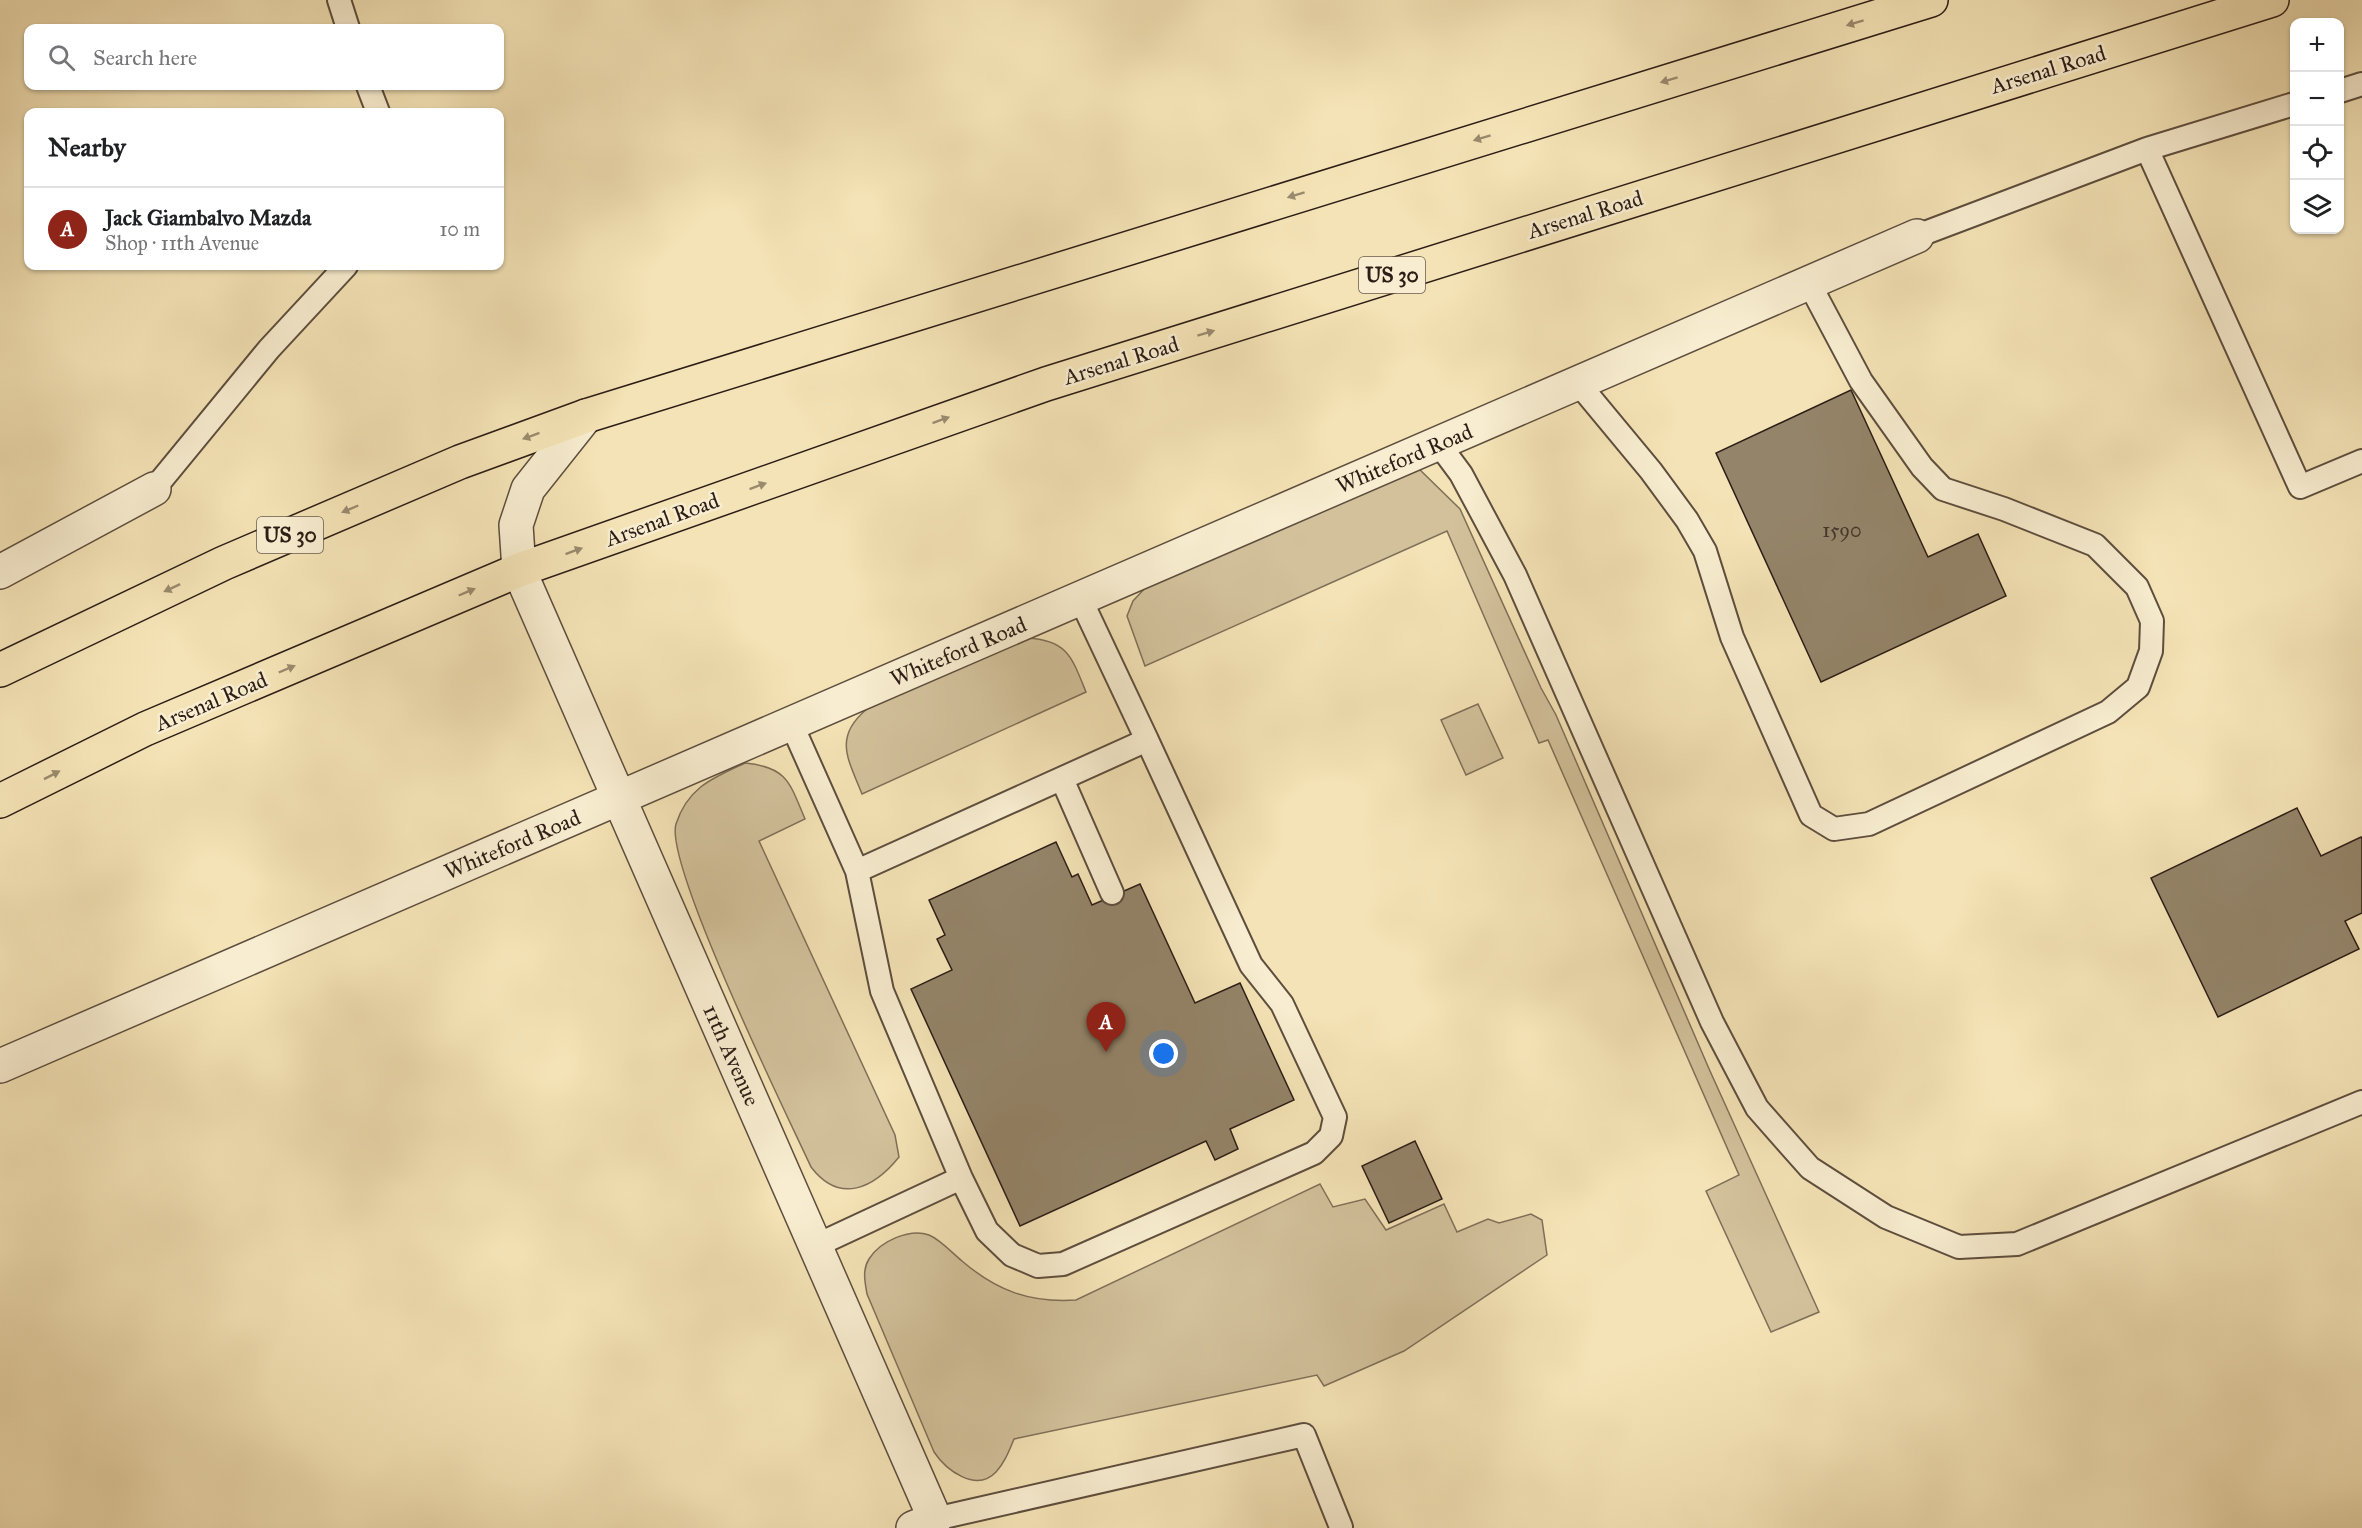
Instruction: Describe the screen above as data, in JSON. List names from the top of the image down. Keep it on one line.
{"streets":{"highway":["Arsenal Road","US 30"],"street":["Whiteford Road","11th Avenue"]},"crossings":[["Arsenal Road","11th Avenue"],["Whiteford Road","11th Avenue"]],"house_numbers":["1590"],"page":{"map_buttons":["+","−"],"search":"Search here","heading":"Nearby","list":[{"mark":"A","name":"Jack Giambalvo Mazda","note":"Shop · 11th Avenue","value":"10 m"}],"pins":"A"}}
